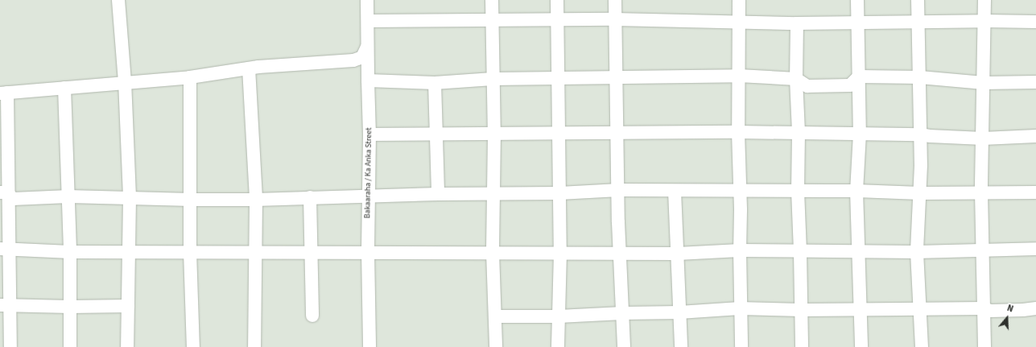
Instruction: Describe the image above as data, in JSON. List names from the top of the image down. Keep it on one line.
{"streets":{"street":["Bakaaraha / Ka Anka Street"]},"north":"top"}
